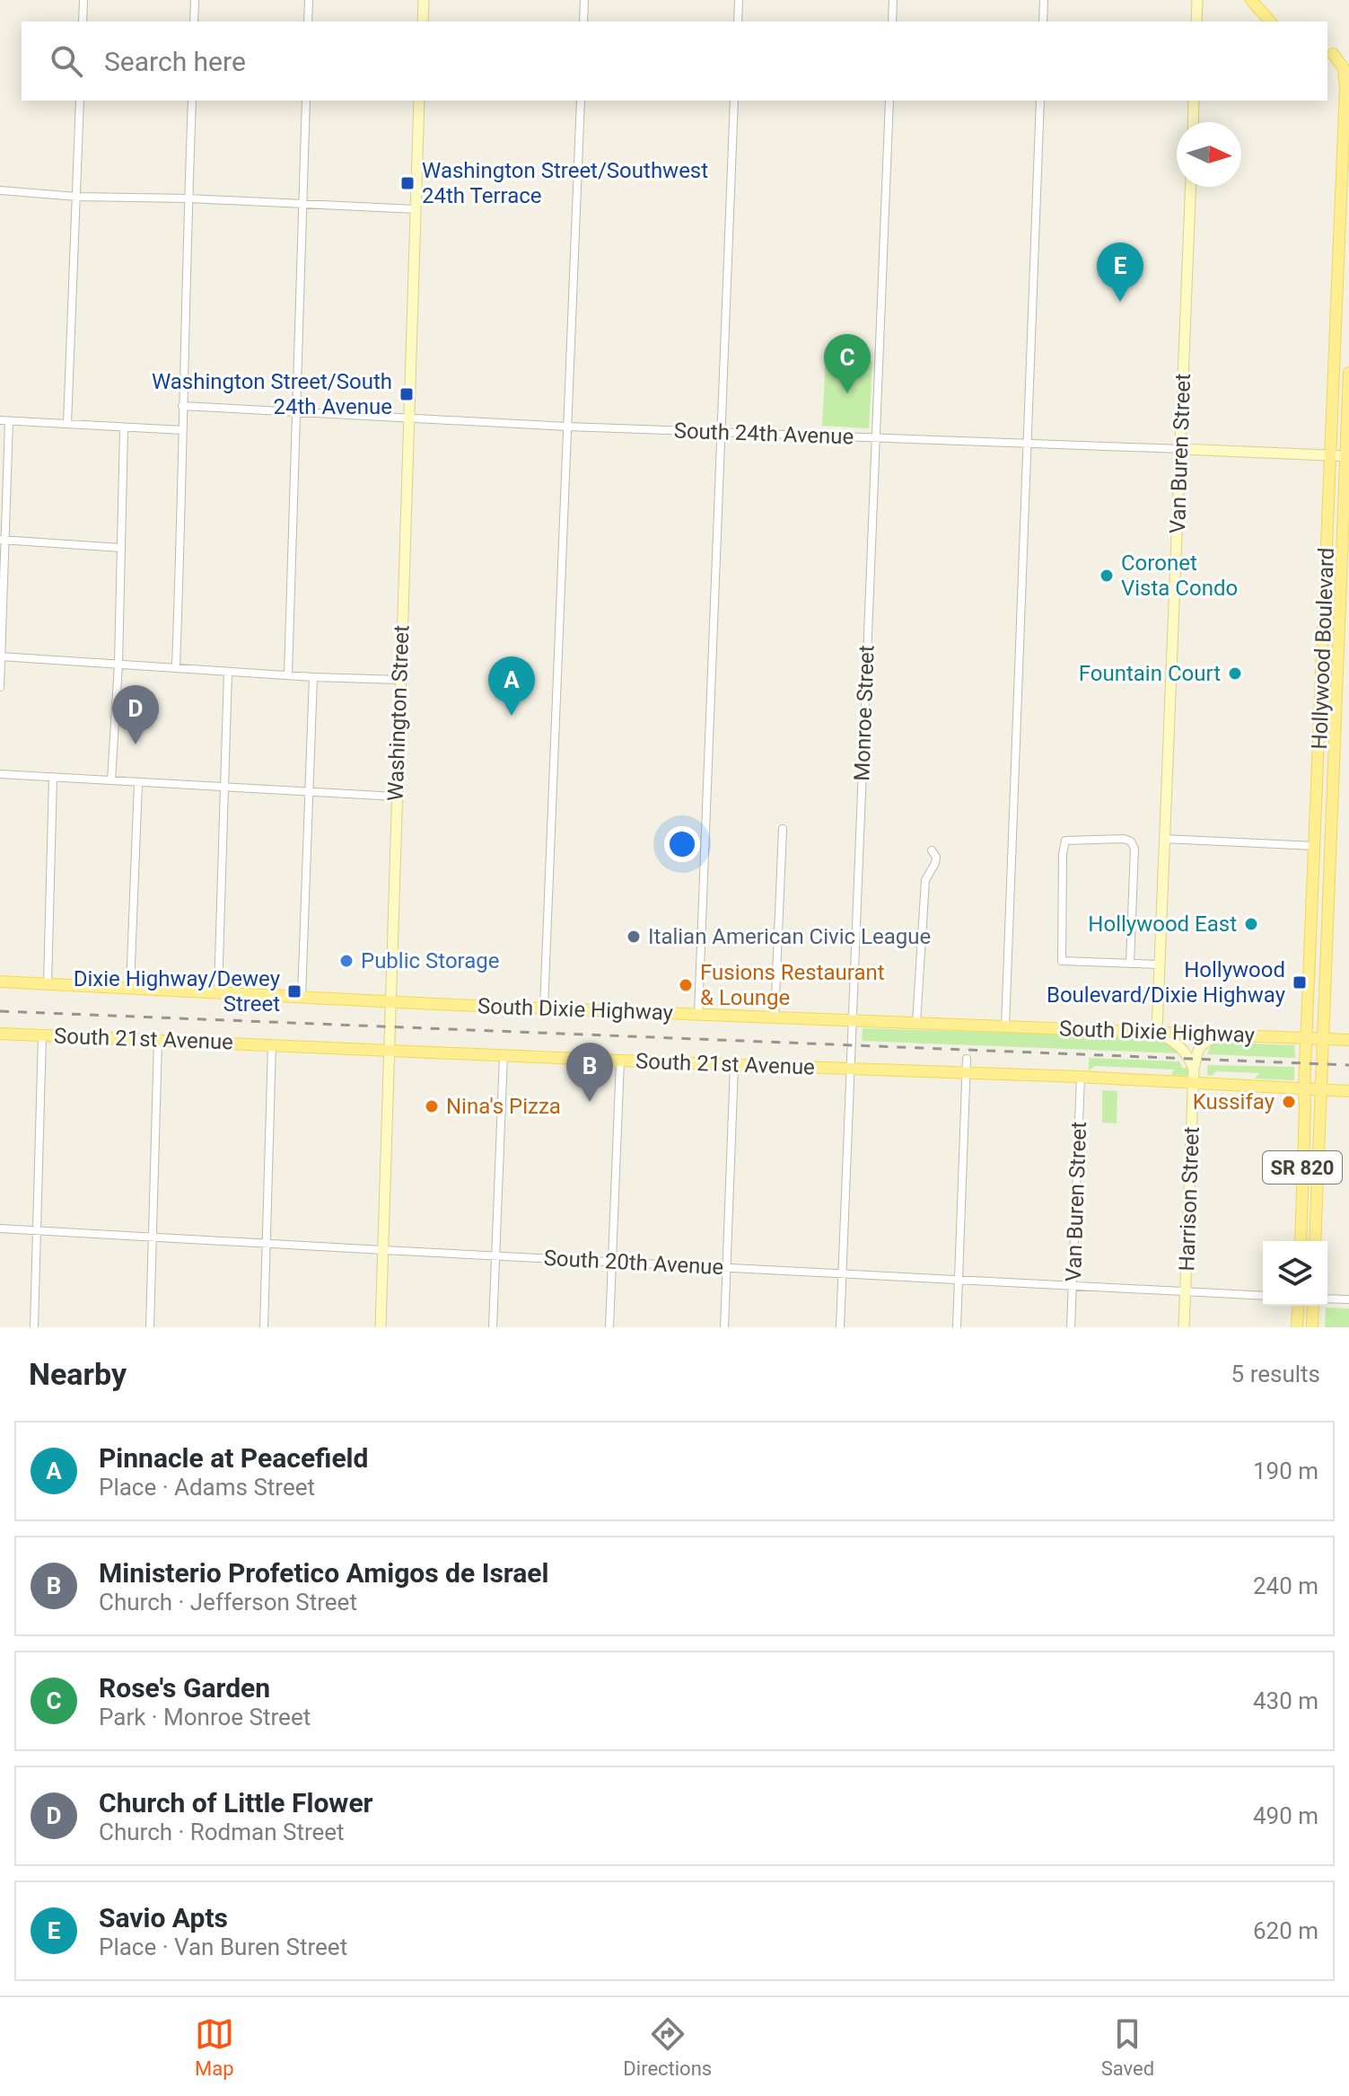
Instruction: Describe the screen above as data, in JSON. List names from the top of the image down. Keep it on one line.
{"streets":{"main road":["Hollywood Boulevard","South Dixie Highway","South 21st Avenue","SR 820"],"street":["South 24th Avenue","Van Buren Street","Washington Street","Monroe Street","Harrison Street","South 20th Avenue"]},"crossings":[["South 24th Avenue","Van Buren Street"],["South 24th Avenue","Hollywood Boulevard"],["South 24th Avenue","Washington Street"],["South 24th Avenue","Monroe Street"],["Van Buren Street","South Dixie Highway"],["Van Buren Street","South 21st Avenue"],["Van Buren Street","South 20th Avenue"],["Hollywood Boulevard","South Dixie Highway"],["Hollywood Boulevard","South 21st Avenue"],["Washington Street","South Dixie Highway"],["Washington Street","South 21st Avenue"],["Washington Street","South 20th Avenue"],["Monroe Street","South Dixie Highway"],["Monroe Street","South 21st Avenue"],["Monroe Street","South 20th Avenue"],["South Dixie Highway","Harrison Street"],["South 21st Avenue","Harrison Street"],["Harrison Street","South 20th Avenue"]],"places":{"transit":["Washington Street/Southwest 24th Terrace","Washington Street/South 24th Avenue","Hollywood Boulevard/Dixie Highway","Dixie Highway/Dewey Street"],"other":["Coronet Vista Condo","Fountain Court","Hollywood East","Italian American Civic League","Public Storage","Fusions Restaurant & Lounge","Kussifay","Nina's Pizza"]},"north":"right","page":{"search":"Search here","pins":["E","C","A","D","B"],"heading":["Nearby","5 results"],"list":[{"mark":"A","name":"Pinnacle at Peacefield","note":"Place · Adams Street","value":"190 m"},{"mark":"B","name":"Ministerio Profetico Amigos de Israel","note":"Church · Jefferson Street","value":"240 m"},{"mark":"C","name":"Rose's Garden","note":"Park · Monroe Street","value":"430 m"},{"mark":"D","name":"Church of Little Flower","note":"Church · Rodman Street","value":"490 m"},{"mark":"E","name":"Savio Apts","note":"Place · Van Buren Street","value":"620 m"}],"nav":["Map","Directions","Saved"]}}
